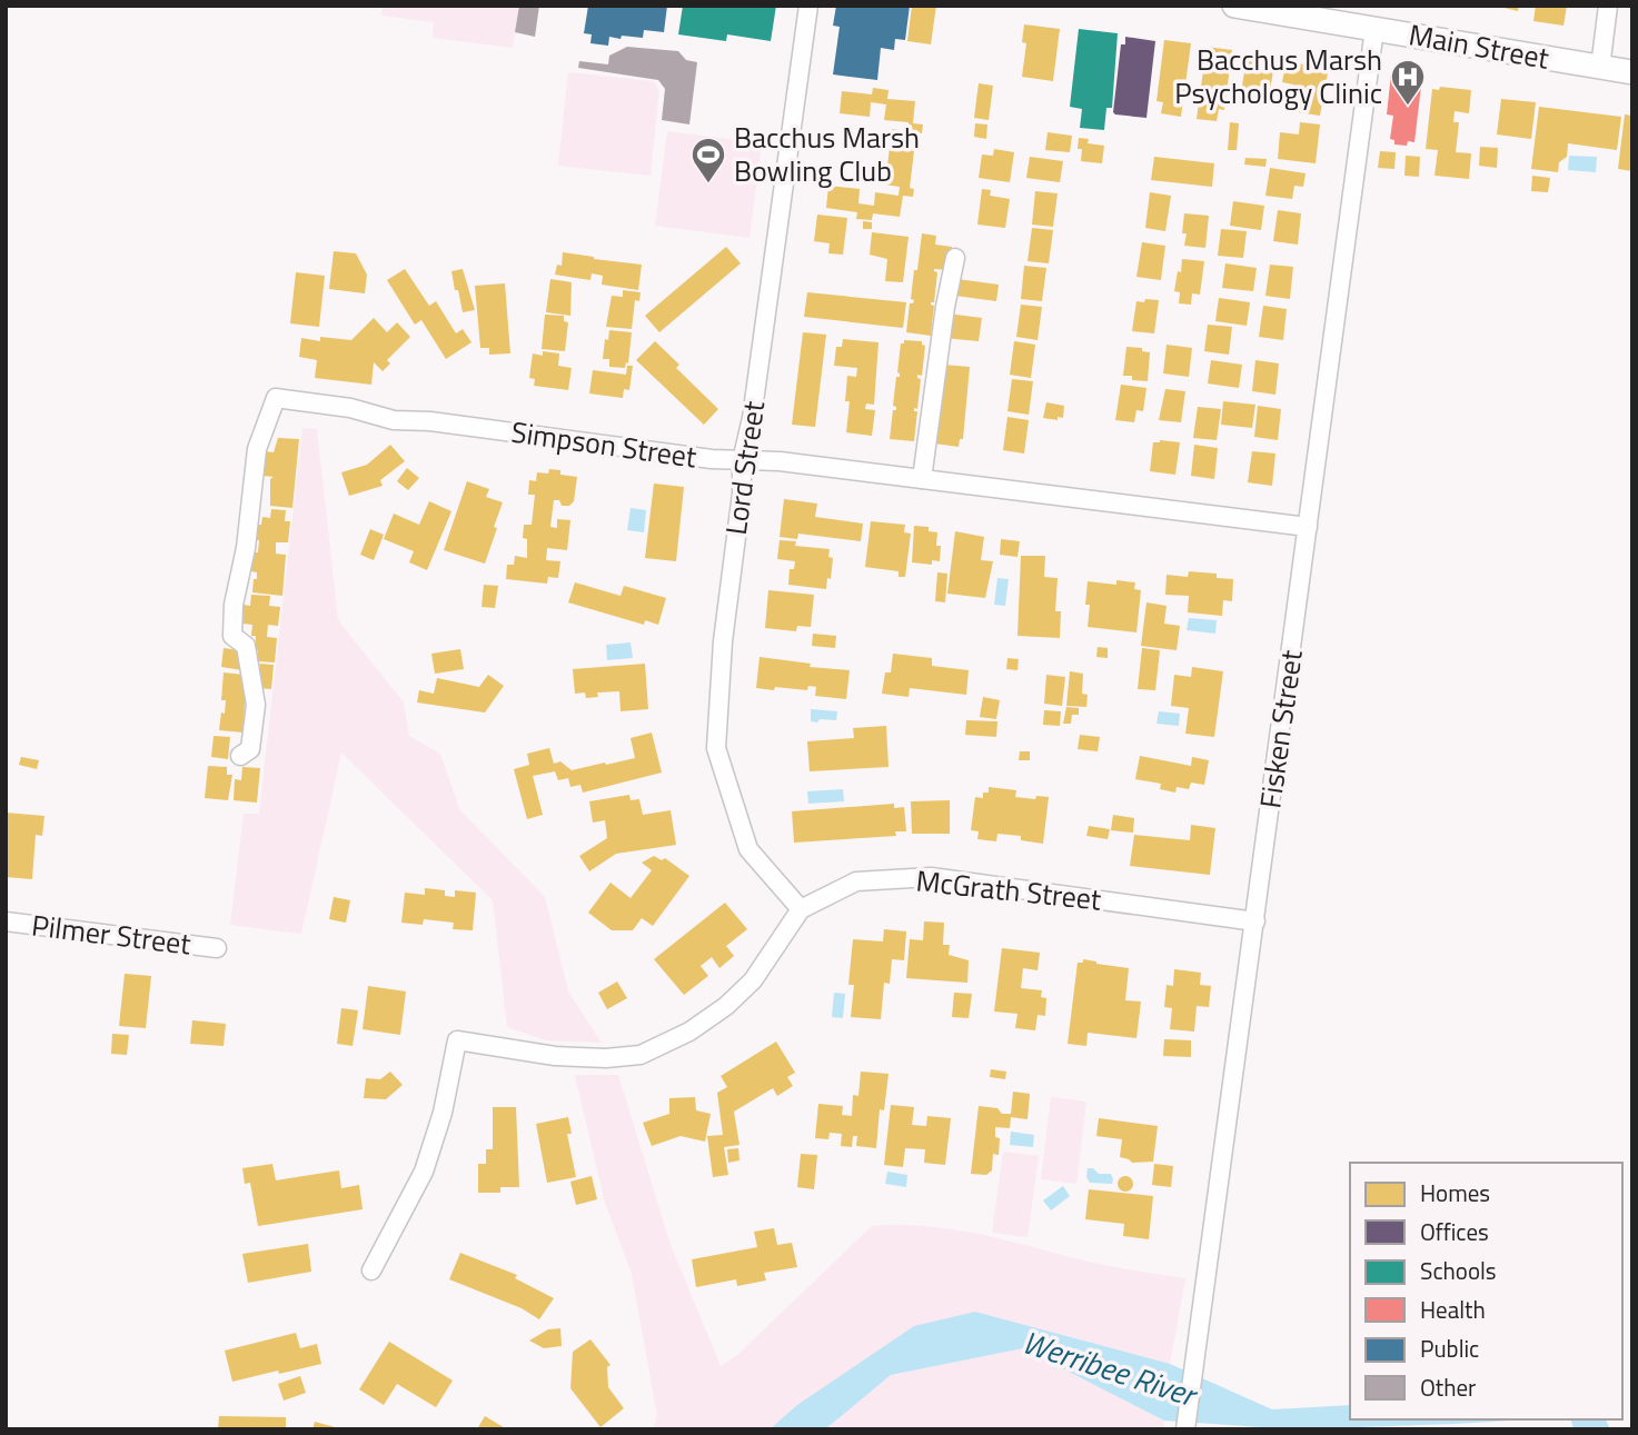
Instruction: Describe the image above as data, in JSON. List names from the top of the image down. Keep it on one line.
{"streets":{"main road":["Main Street"],"street":["Simpson Street","Lord Street","Fisken Street","McGrath Street","Pilmer Street"]},"crossings":[["Main Street","Fisken Street"],["Simpson Street","Lord Street"],["Simpson Street","Fisken Street"],["Lord Street","McGrath Street"],["Fisken Street","McGrath Street"]],"water":["Werribee River"],"places":{"hospital":["Bacchus Marsh Psychology Clinic"],"sports":["Bacchus Marsh Bowling Club"]},"legend":["Homes","Offices","Schools","Health","Public","Other"]}
